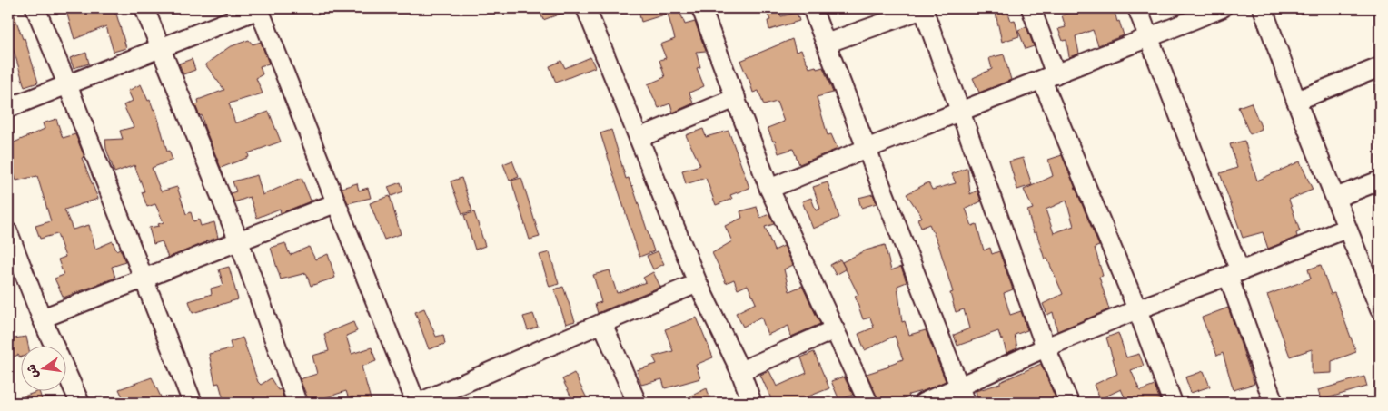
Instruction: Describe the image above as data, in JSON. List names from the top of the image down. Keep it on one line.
{"north":"left"}
